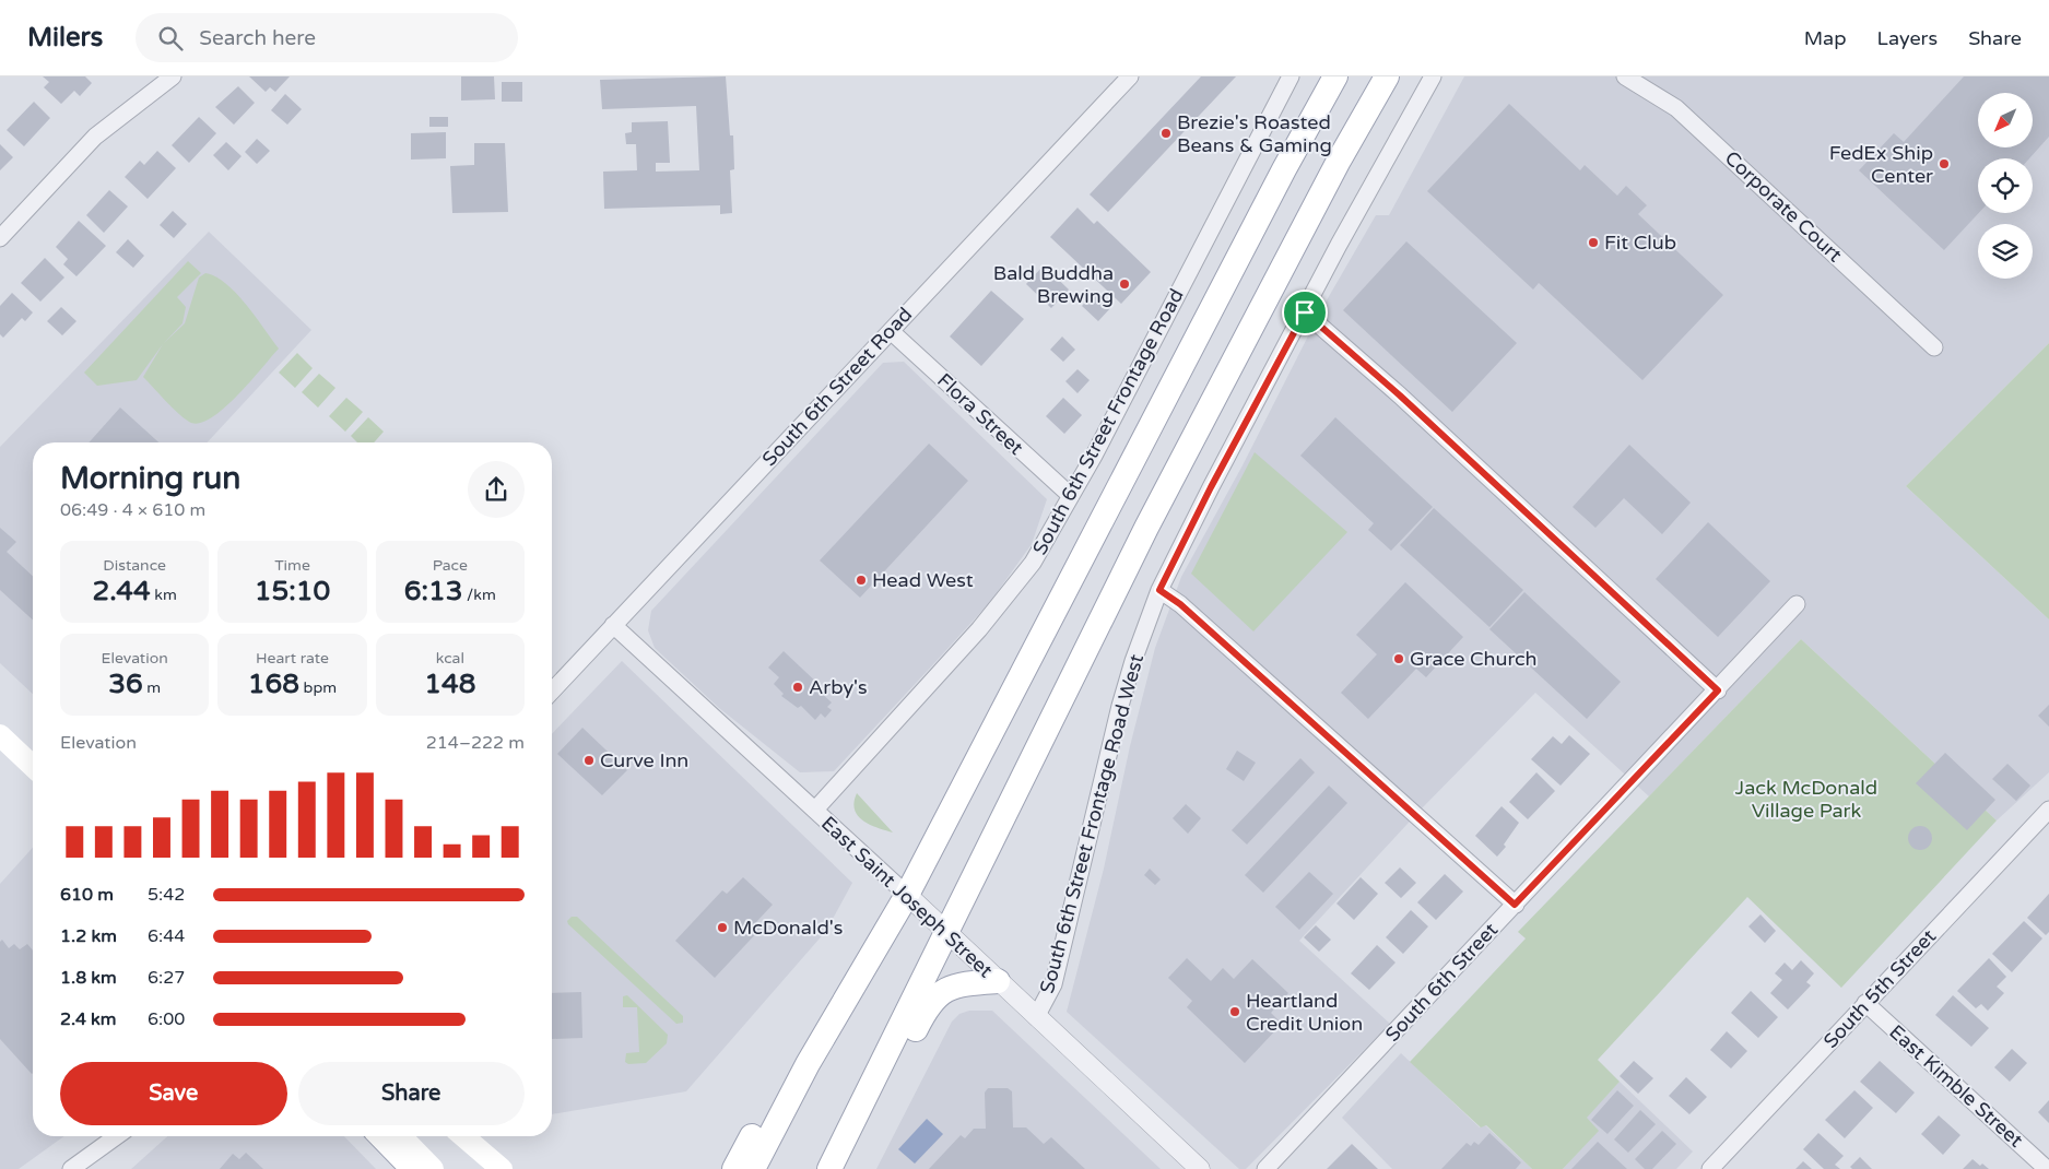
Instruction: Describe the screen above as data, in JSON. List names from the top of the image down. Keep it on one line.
{"streets":{"street":["Corporate Court","South 6th Street Road","Flora Street","South 6th Street Frontage Road","South 6th Street Frontage Road West","East Saint Joseph Street","South 6th Street","South 5th Street","East Kimble Street"]},"crossings":[["South 6th Street Road","Flora Street"],["South 6th Street Road","East Saint Joseph Street"],["Flora Street","South 6th Street Frontage Road"],["South 6th Street Frontage Road","East Saint Joseph Street"],["South 6th Street Frontage Road West","East Saint Joseph Street"],["South 5th Street","East Kimble Street"]],"parks":["Jack McDonald Village Park"],"places":["Brezie's Roasted Beans & Gaming","FedEx Ship Center","Fit Club","Bald Buddha Brewing","Head West","Grace Church","Arby's","Curve Inn","McDonald's","Heartland Credit Union"],"north":"bottom left","page":{"header":"Milers","search":"Search here","nav":["Map","Layers","Share"],"heading":["Morning run","06:49 · 4 × 610 m"],"stats":[["Distance","2.44 km"],["Time","15:10"],["Pace","6:13 /km"],["Elevation","36 m"],["Heart rate","168 bpm"],["kcal","148"]],"chart":["Elevation","214–222 m"],"list":[{"name":"610 m","note":"5:42"},{"name":"1.2 km","note":"6:44"},{"name":"1.8 km","note":"6:27"},{"name":"2.4 km","note":"6:00"}],"buttons":["Save","Share"]}}
